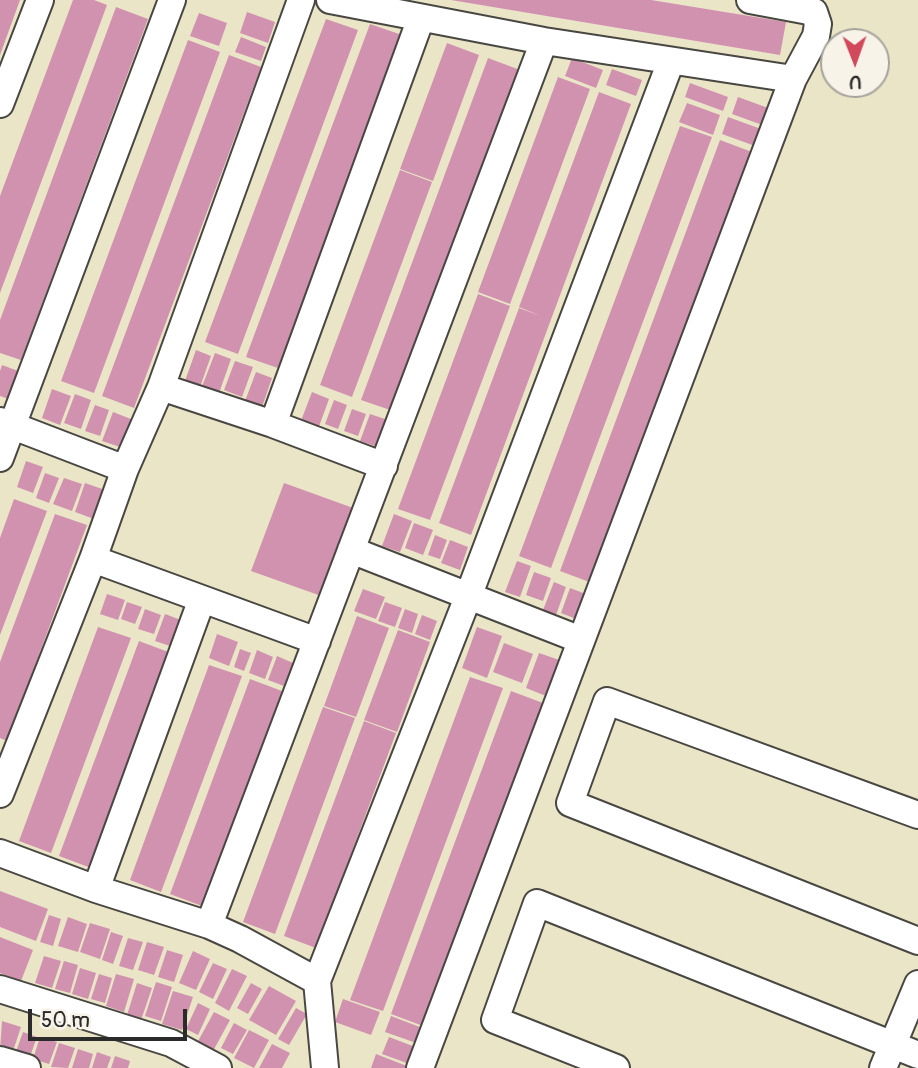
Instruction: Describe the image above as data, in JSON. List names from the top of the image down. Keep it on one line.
{"scale_bar":"50 m","north":"bottom"}
